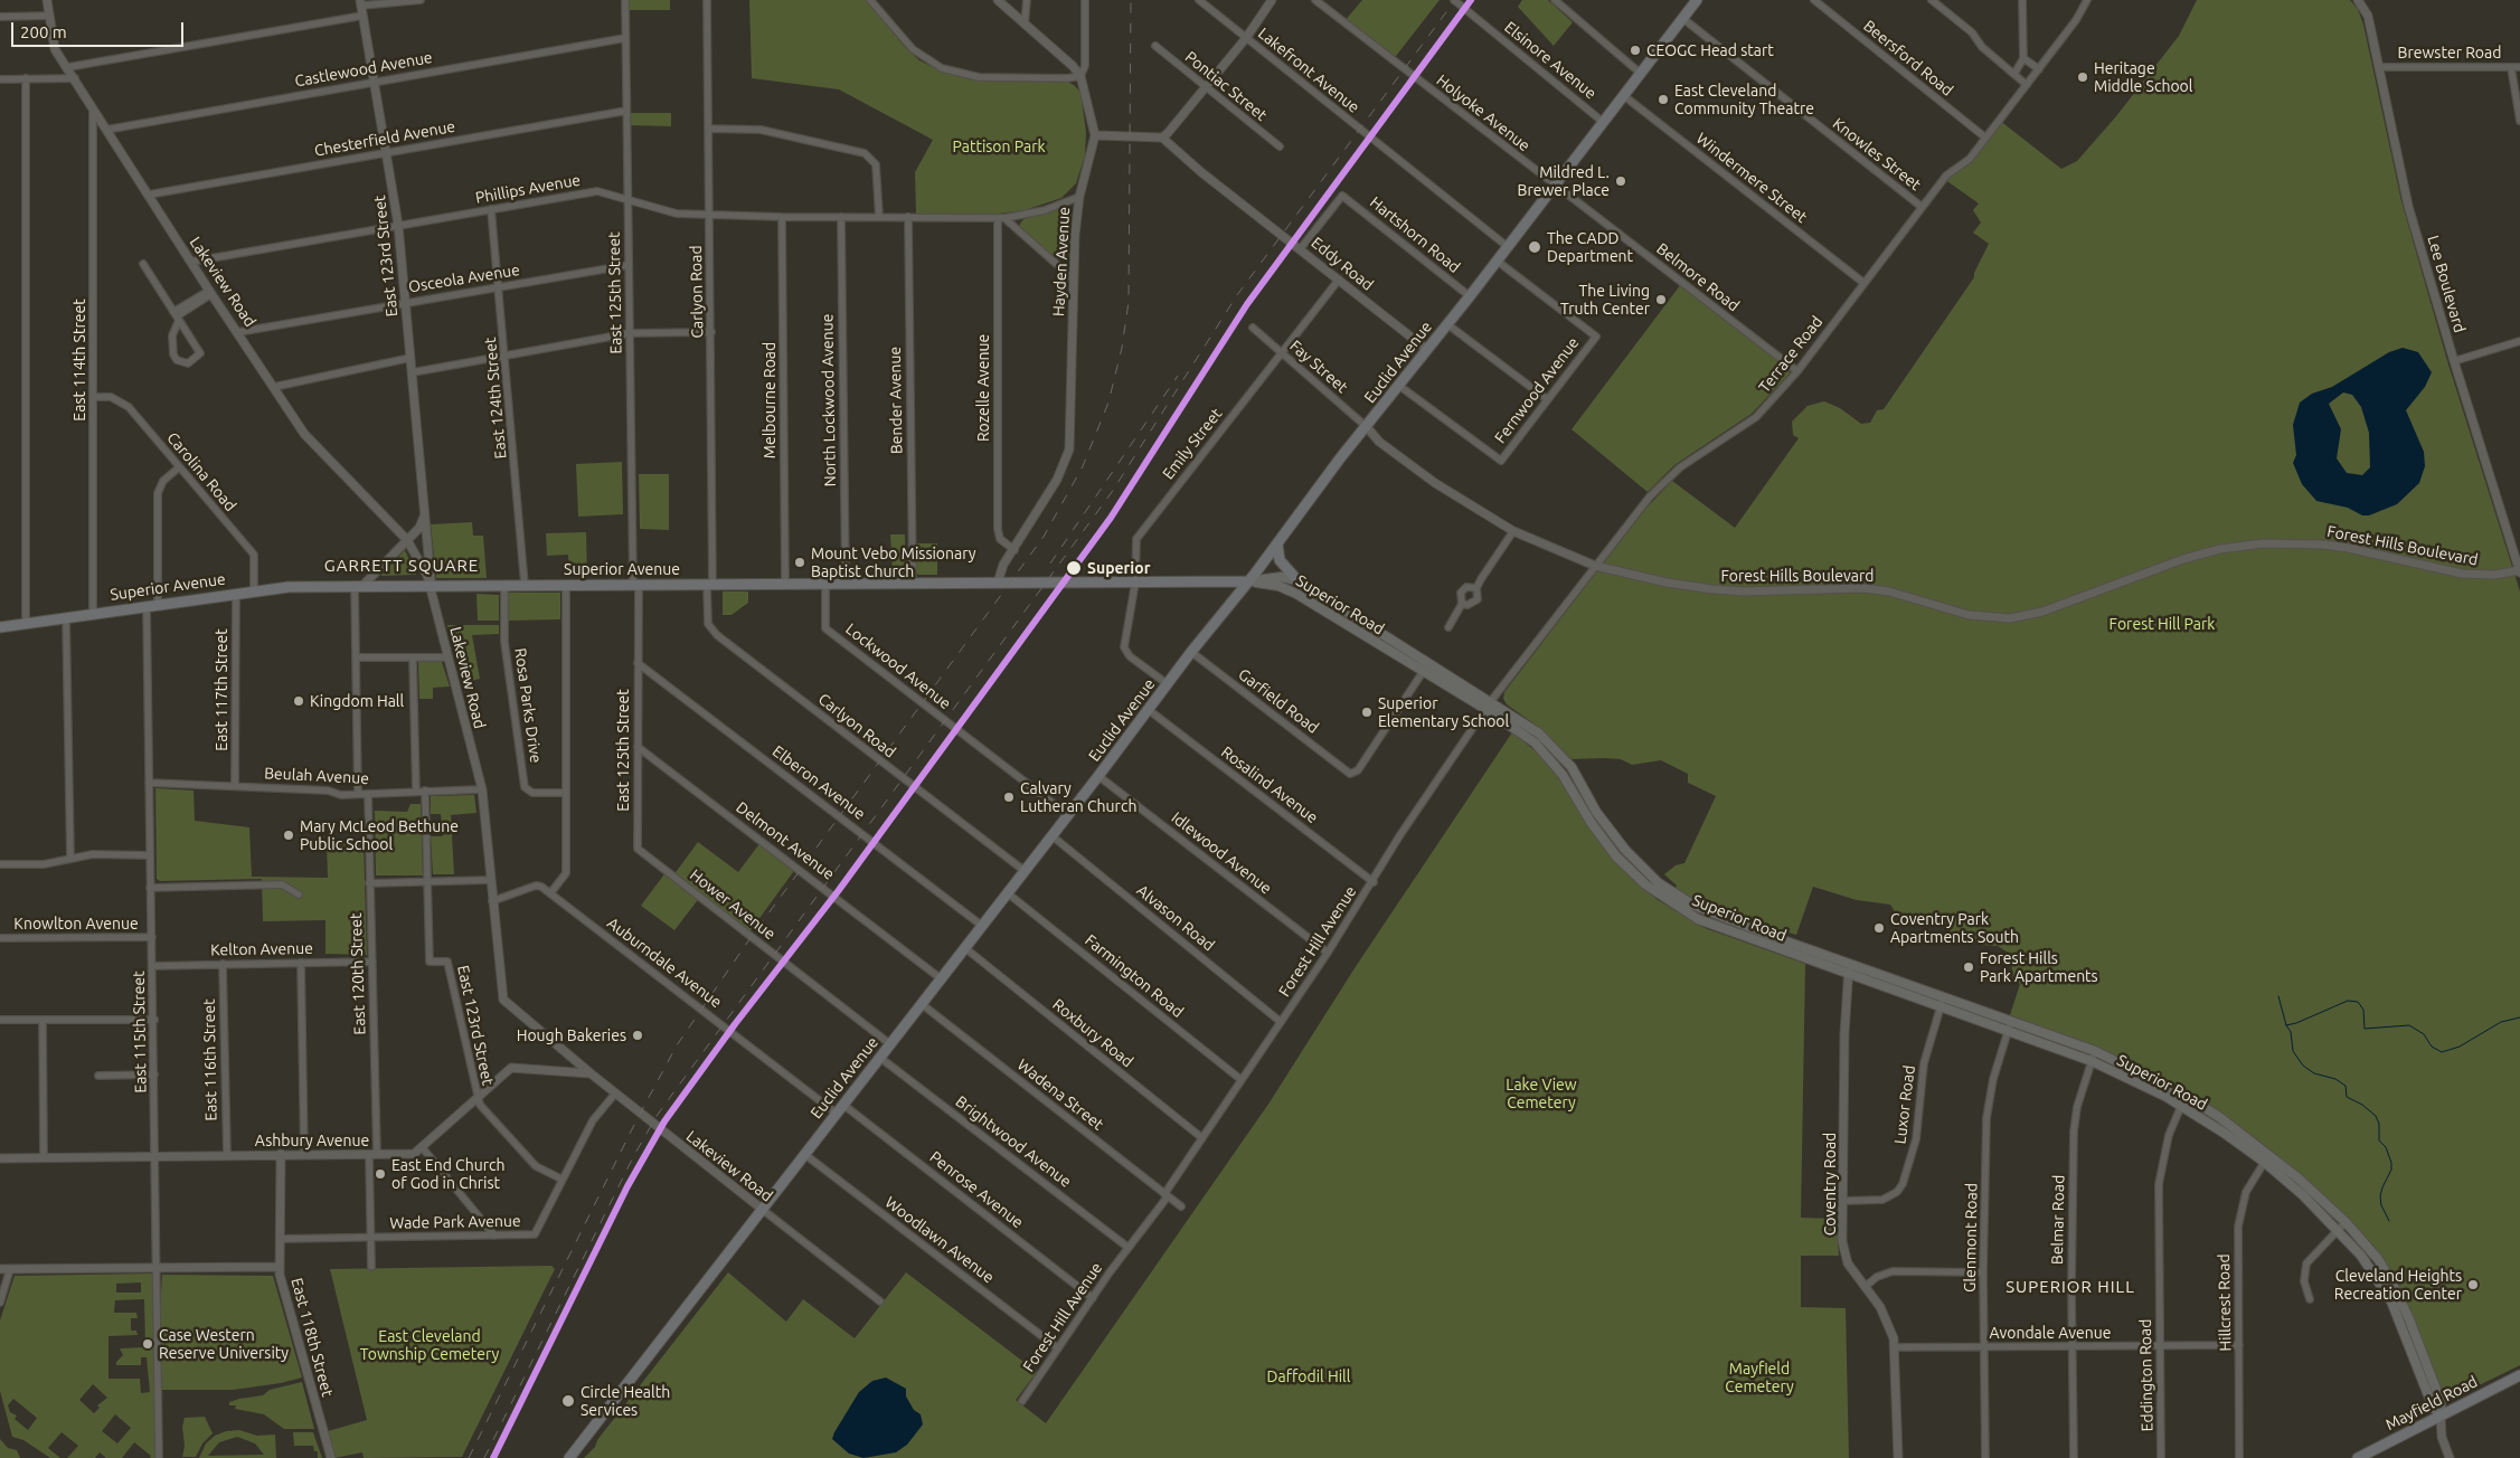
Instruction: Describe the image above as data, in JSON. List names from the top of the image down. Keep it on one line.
{"streets":{"main road":["Euclid Avenue","Superior Avenue","Superior Road","Mayfield Road"],"street":["Brewster Road","Beersford Road","Elsinore Avenue","Castlewood Avenue","Lakefront Avenue","Pontiac Street","Holyoke Avenue","Chesterfield Avenue","Knowles Street","Windermere Street","Phillips Avenue","Hartshorn Road","East 123rd Street","Hayden Avenue","Eddy Road","Belmore Road","Osceola Avenue","Lakeview Road","Lee Boulevard","Carlyon Road","East 125th Street","Terrace Road","East 114th Street","Fay Street","Rozelle Avenue","Fernwood Avenue","East 124th Street","Melbourne Road","North Lockwood Avenue","Bender Avenue","Emily Street","Carolina Road","Forest Hills Boulevard","Lockwood Avenue","East 117th Street","Garfield Road","Rosa Parks Drive","Beulah Avenue","Elberon Avenue","Rosalind Avenue","Delmont Avenue","Idlewood Avenue","Hower Avenue","Alvason Road","Knowlton Avenue","Forest Hill Avenue","Kelton Avenue","Auburndale Avenue","East 120th Street","Farmington Road","East 115th Street","Roxbury Road","East 116th Street","Wadena Street","Luxor Road","Ashbury Avenue","Brightwood Avenue","Coventry Road","Penrose Avenue","Belmar Road","Wade Park Avenue","Glenmont Road","Woodlawn Avenue","Hillcrest Road","Avondale Avenue","East 118th Street","Eddington Road"]},"crossings":[["Brewster Road","Lee Boulevard"],["Beersford Road","Terrace Road"],["Elsinore Avenue","Euclid Avenue"],["Castlewood Avenue","East 123rd Street"],["Castlewood Avenue","Lakeview Road"],["Castlewood Avenue","East 125th Street"],["Lakefront Avenue","Euclid Avenue"],["Holyoke Avenue","Belmore Road"],["Holyoke Avenue","Euclid Avenue"],["Chesterfield Avenue","East 123rd Street"],["Chesterfield Avenue","Lakeview Road"],["Chesterfield Avenue","East 125th Street"],["Knowles Street","Terrace Road"],["Knowles Street","Euclid Avenue"],["Windermere Street","Terrace Road"],["Windermere Street","Euclid Avenue"],["Phillips Avenue","East 123rd Street"],["Phillips Avenue","Hayden Avenue"],["Phillips Avenue","Lakeview Road"],["Phillips Avenue","Carlyon Road"],["Phillips Avenue","East 125th Street"],["Phillips Avenue","Rozelle Avenue"],["Phillips Avenue","East 124th Street"],["Phillips Avenue","Melbourne Road"],["Phillips Avenue","North Lockwood Avenue"],["Phillips Avenue","Bender Avenue"],["Hartshorn Road","Eddy Road"],["Hartshorn Road","Euclid Avenue"],["East 123rd Street","Osceola Avenue"],["East 123rd Street","Lakeview Road"],["East 123rd Street","Superior Avenue"],["East 123rd Street","Beulah Avenue"],["East 123rd Street","Wade Park Avenue"],["Hayden Avenue","Rozelle Avenue"],["Hayden Avenue","Superior Avenue"],["Eddy Road","Euclid Avenue"],["Eddy Road","Emily Street"],["Belmore Road","Terrace Road"],["Belmore Road","Euclid Avenue"],["Osceola Avenue","Lakeview Road"],["Osceola Avenue","East 125th Street"],["Osceola Avenue","East 124th Street"],["Lakeview Road","East 114th Street"],["Lakeview Road","Euclid Avenue"],["Lakeview Road","Superior Avenue"],["Lakeview Road","Beulah Avenue"],["Lakeview Road","Auburndale Avenue"],["Lakeview Road","Wade Park Avenue"],["Lee Boulevard","Forest Hills Boulevard"],["Carlyon Road","Euclid Avenue"],["Carlyon Road","Superior Avenue"],["East 125th Street","Superior Avenue"],["East 125th Street","Elberon Avenue"],["East 125th Street","Delmont Avenue"],["East 125th Street","Hower Avenue"],["Terrace Road","Forest Hills Boulevard"],["Terrace Road","Superior Road"],["Terrace Road","Forest Hill Avenue"],["East 114th Street","Carolina Road"],["East 114th Street","Superior Avenue"],["Euclid Avenue","Fay Street"],["Euclid Avenue","Fernwood Avenue"],["Euclid Avenue","Emily Street"],["Euclid Avenue","Forest Hills Boulevard"],["Euclid Avenue","Superior Avenue"],["Euclid Avenue","Superior Road"],["Euclid Avenue","Lockwood Avenue"],["Euclid Avenue","Garfield Road"],["Euclid Avenue","Elberon Avenue"],["Euclid Avenue","Rosalind Avenue"],["Euclid Avenue","Delmont Avenue"],["Euclid Avenue","Idlewood Avenue"],["Euclid Avenue","Hower Avenue"],["Euclid Avenue","Alvason Road"],["Euclid Avenue","Auburndale Avenue"],["Euclid Avenue","Farmington Road"],["Euclid Avenue","Roxbury Road"],["Euclid Avenue","Wadena Street"],["Euclid Avenue","Brightwood Avenue"],["Euclid Avenue","Penrose Avenue"],["Euclid Avenue","Woodlawn Avenue"],["Fay Street","Emily Street"],["Fay Street","Forest Hills Boulevard"],["East 124th Street","Superior Avenue"],["Melbourne Road","Superior Avenue"],["North Lockwood Avenue","Superior Avenue"],["Bender Avenue","Superior Avenue"],["Emily Street","Superior Avenue"],["Carolina Road","Superior Avenue"],["Carolina Road","East 115th Street"],["Superior Avenue","Superior Road"],["Superior Avenue","Lockwood Avenue"],["Superior Avenue","East 117th Street"],["Superior Avenue","Rosa Parks Drive"],["Superior Avenue","East 115th Street"],["Superior Road","Garfield Road"],["Superior Road","Forest Hill Avenue"],["Superior Road","Luxor Road"],["Superior Road","Coventry Road"],["Superior Road","Belmar Road"],["Superior Road","Glenmont Road"],["Superior Road","Hillcrest Road"],["Superior Road","Eddington Road"],["Superior Road","Mayfield Road"],["East 117th Street","Beulah Avenue"],["Beulah Avenue","East 120th Street"],["Beulah Avenue","East 115th Street"],["Rosalind Avenue","Forest Hill Avenue"],["Idlewood Avenue","Forest Hill Avenue"],["Alvason Road","Forest Hill Avenue"],["Knowlton Avenue","East 115th Street"],["Forest Hill Avenue","Farmington Road"],["Forest Hill Avenue","Roxbury Road"],["Forest Hill Avenue","Wadena Street"],["Forest Hill Avenue","Brightwood Avenue"],["Forest Hill Avenue","Penrose Avenue"],["Forest Hill Avenue","Woodlawn Avenue"],["Kelton Avenue","East 120th Street"],["Kelton Avenue","East 115th Street"],["Kelton Avenue","East 116th Street"],["Auburndale Avenue","Penrose Avenue"],["East 120th Street","Ashbury Avenue"],["East 120th Street","Wade Park Avenue"],["East 115th Street","Ashbury Avenue"],["East 116th Street","Ashbury Avenue"],["Luxor Road","Coventry Road"],["Ashbury Avenue","East 118th Street"],["Coventry Road","Avondale Avenue"],["Belmar Road","Avondale Avenue"],["Wade Park Avenue","East 118th Street"],["Glenmont Road","Avondale Avenue"],["Hillcrest Road","Avondale Avenue"],["Avondale Avenue","Eddington Road"]],"districts":["GARRETT SQUARE","SUPERIOR HILL"],"parks":["Pattison Park","Forest Hill Park","Lake View Cemetery","East Cleveland Township Cemetery","Mayfield Cemetery","Daffodil Hill"],"places":["CEOGC Head start","Heritage Middle School","East Cleveland Community Theatre","Mildred L. Brewer Place","The CADD Department","The Living Truth Center","Mount Vebo Missionary Baptist Church","Superior","Kingdom Hall","Superior Elementary School","Calvary Lutheran Church","Mary McLeod Bethune Public School","Coventry Park Apartments South","Forest Hills Park Apartments","Hough Bakeries","East End Church of God in Christ","Cleveland Heights Recreation Center","Case Western Reserve University","Circle Health Services"],"scale_bar":"200 m"}
